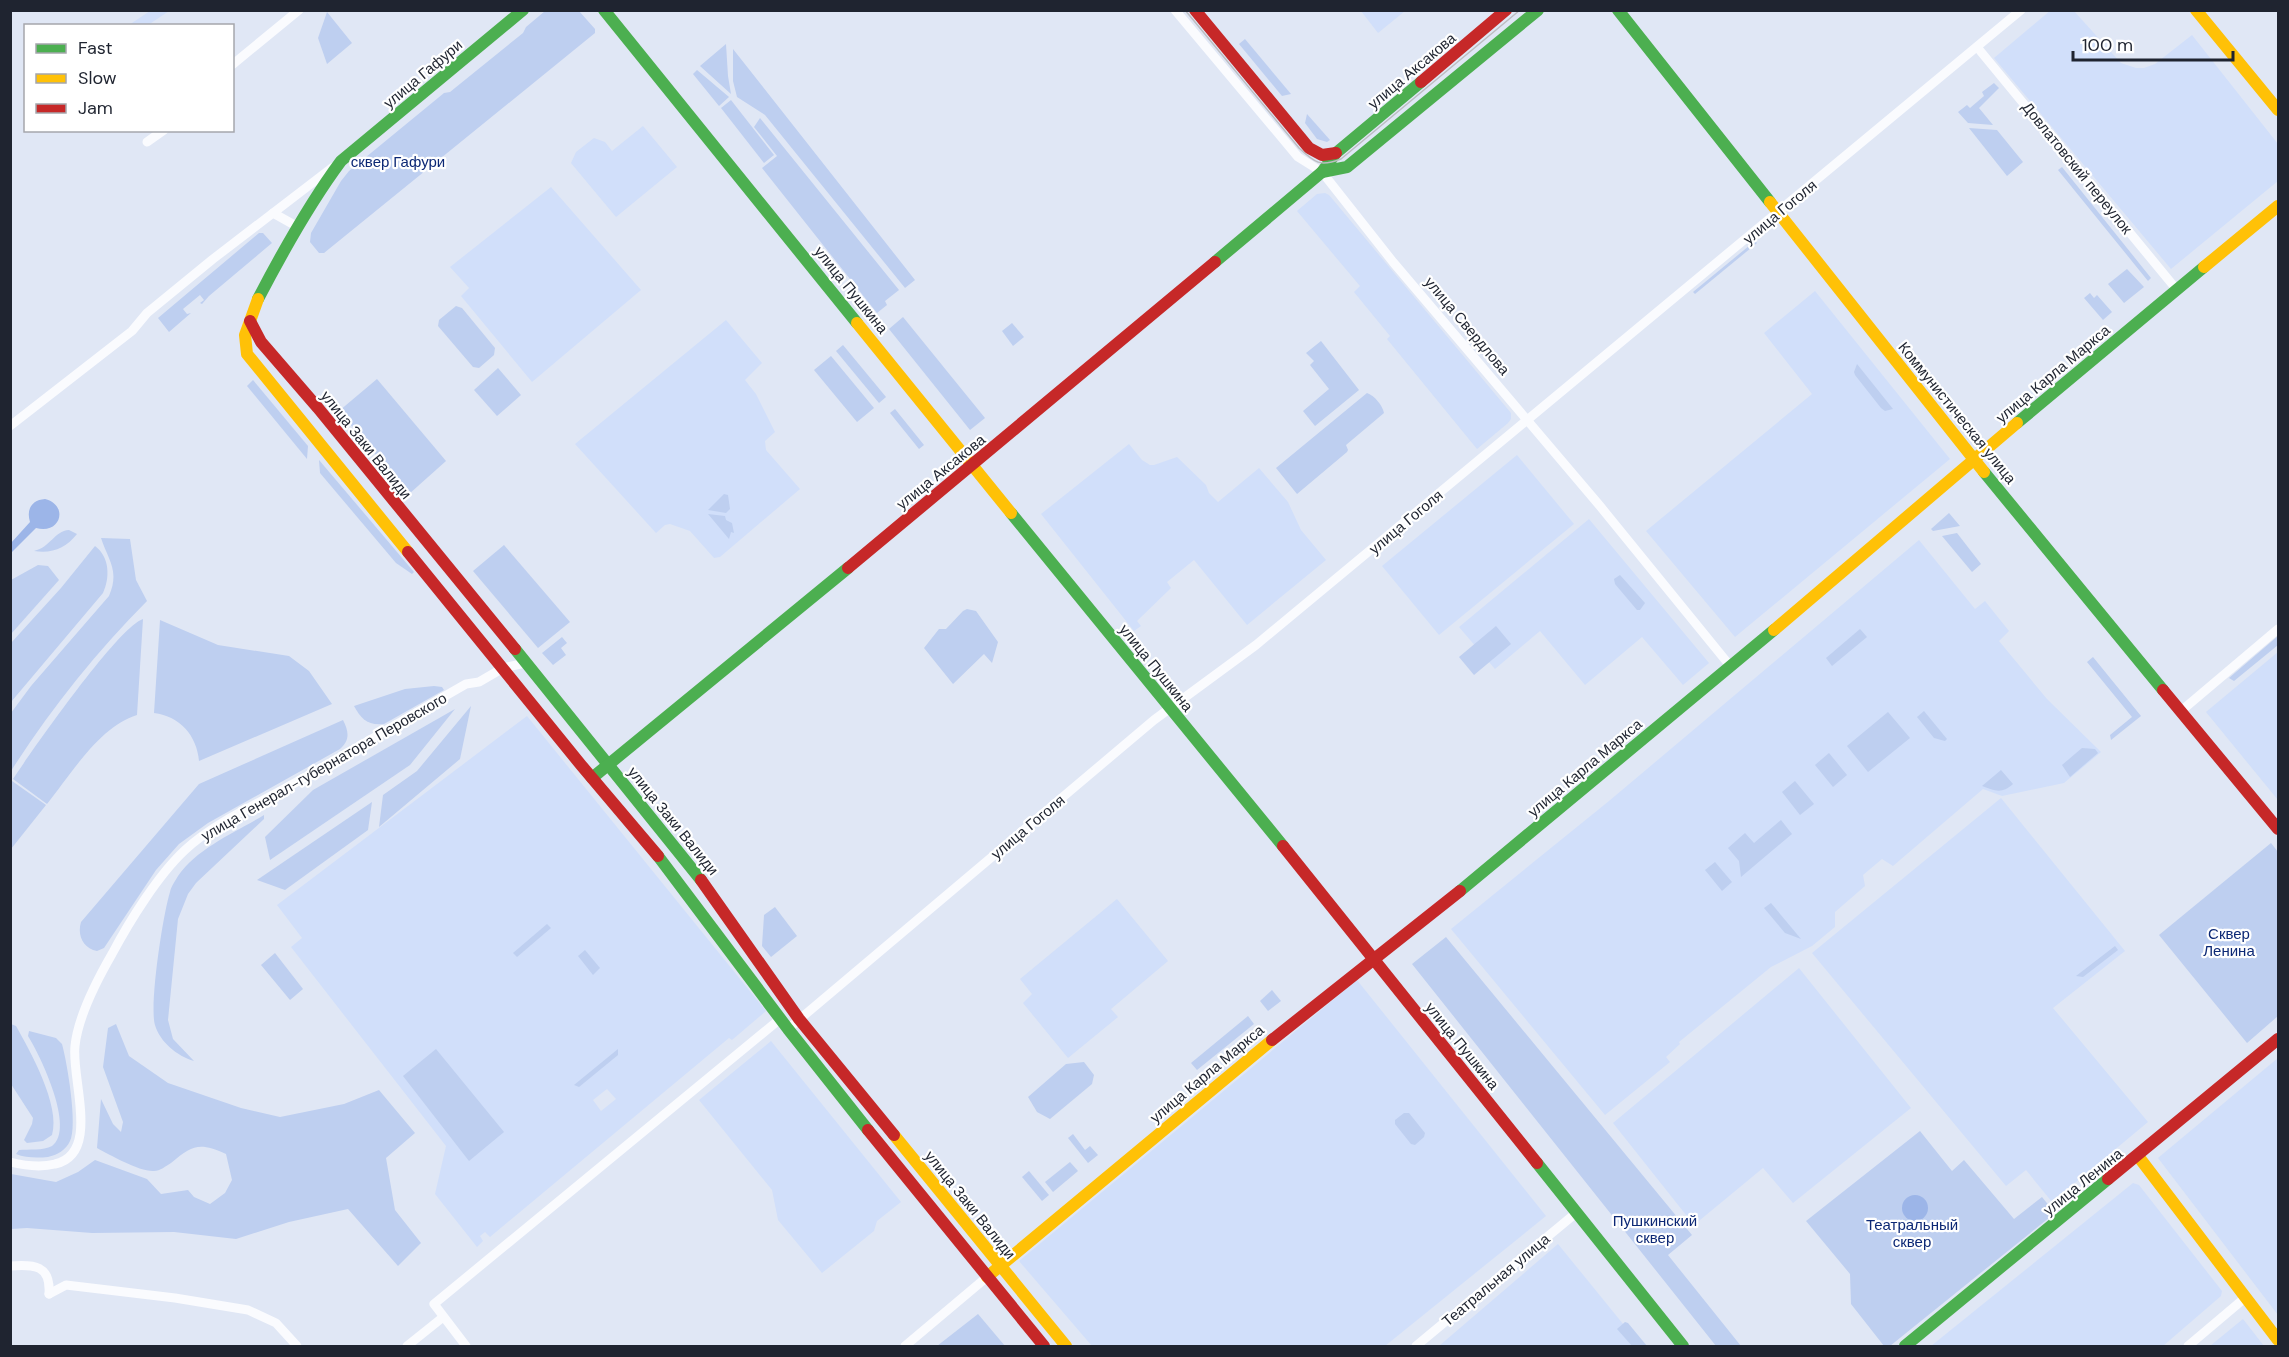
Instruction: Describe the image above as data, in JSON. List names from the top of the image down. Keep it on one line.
{"streets":{"main road":["улица Аксакова","улица Гафури","улица Пушкина","улица Карла Маркса","Коммунистическая улица","улица Заки Валиди","улица Ленина"],"street":["Довлатовский переулок","улица Гоголя","улица Свердлова","улица Генерал-губернатора Перовского","Театральная улица"]},"crossings":[["улица Аксакова","улица Пушкина"],["улица Аксакова","улица Свердлова"],["улица Аксакова","улица Заки Валиди"],["улица Гафури","улица Заки Валиди"],["Довлатовский переулок","улица Гоголя"],["Довлатовский переулок","улица Карла Маркса"],["улица Гоголя","улица Пушкина"],["улица Гоголя","улица Свердлова"],["улица Гоголя","Коммунистическая улица"],["улица Гоголя","улица Заки Валиди"],["улица Пушкина","улица Карла Маркса"],["улица Пушкина","Театральная улица"],["улица Свердлова","улица Карла Маркса"],["улица Карла Маркса","Коммунистическая улица"],["улица Карла Маркса","улица Заки Валиди"],["улица Заки Валиди","улица Генерал-губернатора Перовского"]],"parks":["сквер Гафури","Сквер Ленина","Пушкинский сквер","Театральный сквер"],"legend":["Fast","Slow","Jam"],"scale_bar":"100 m"}
